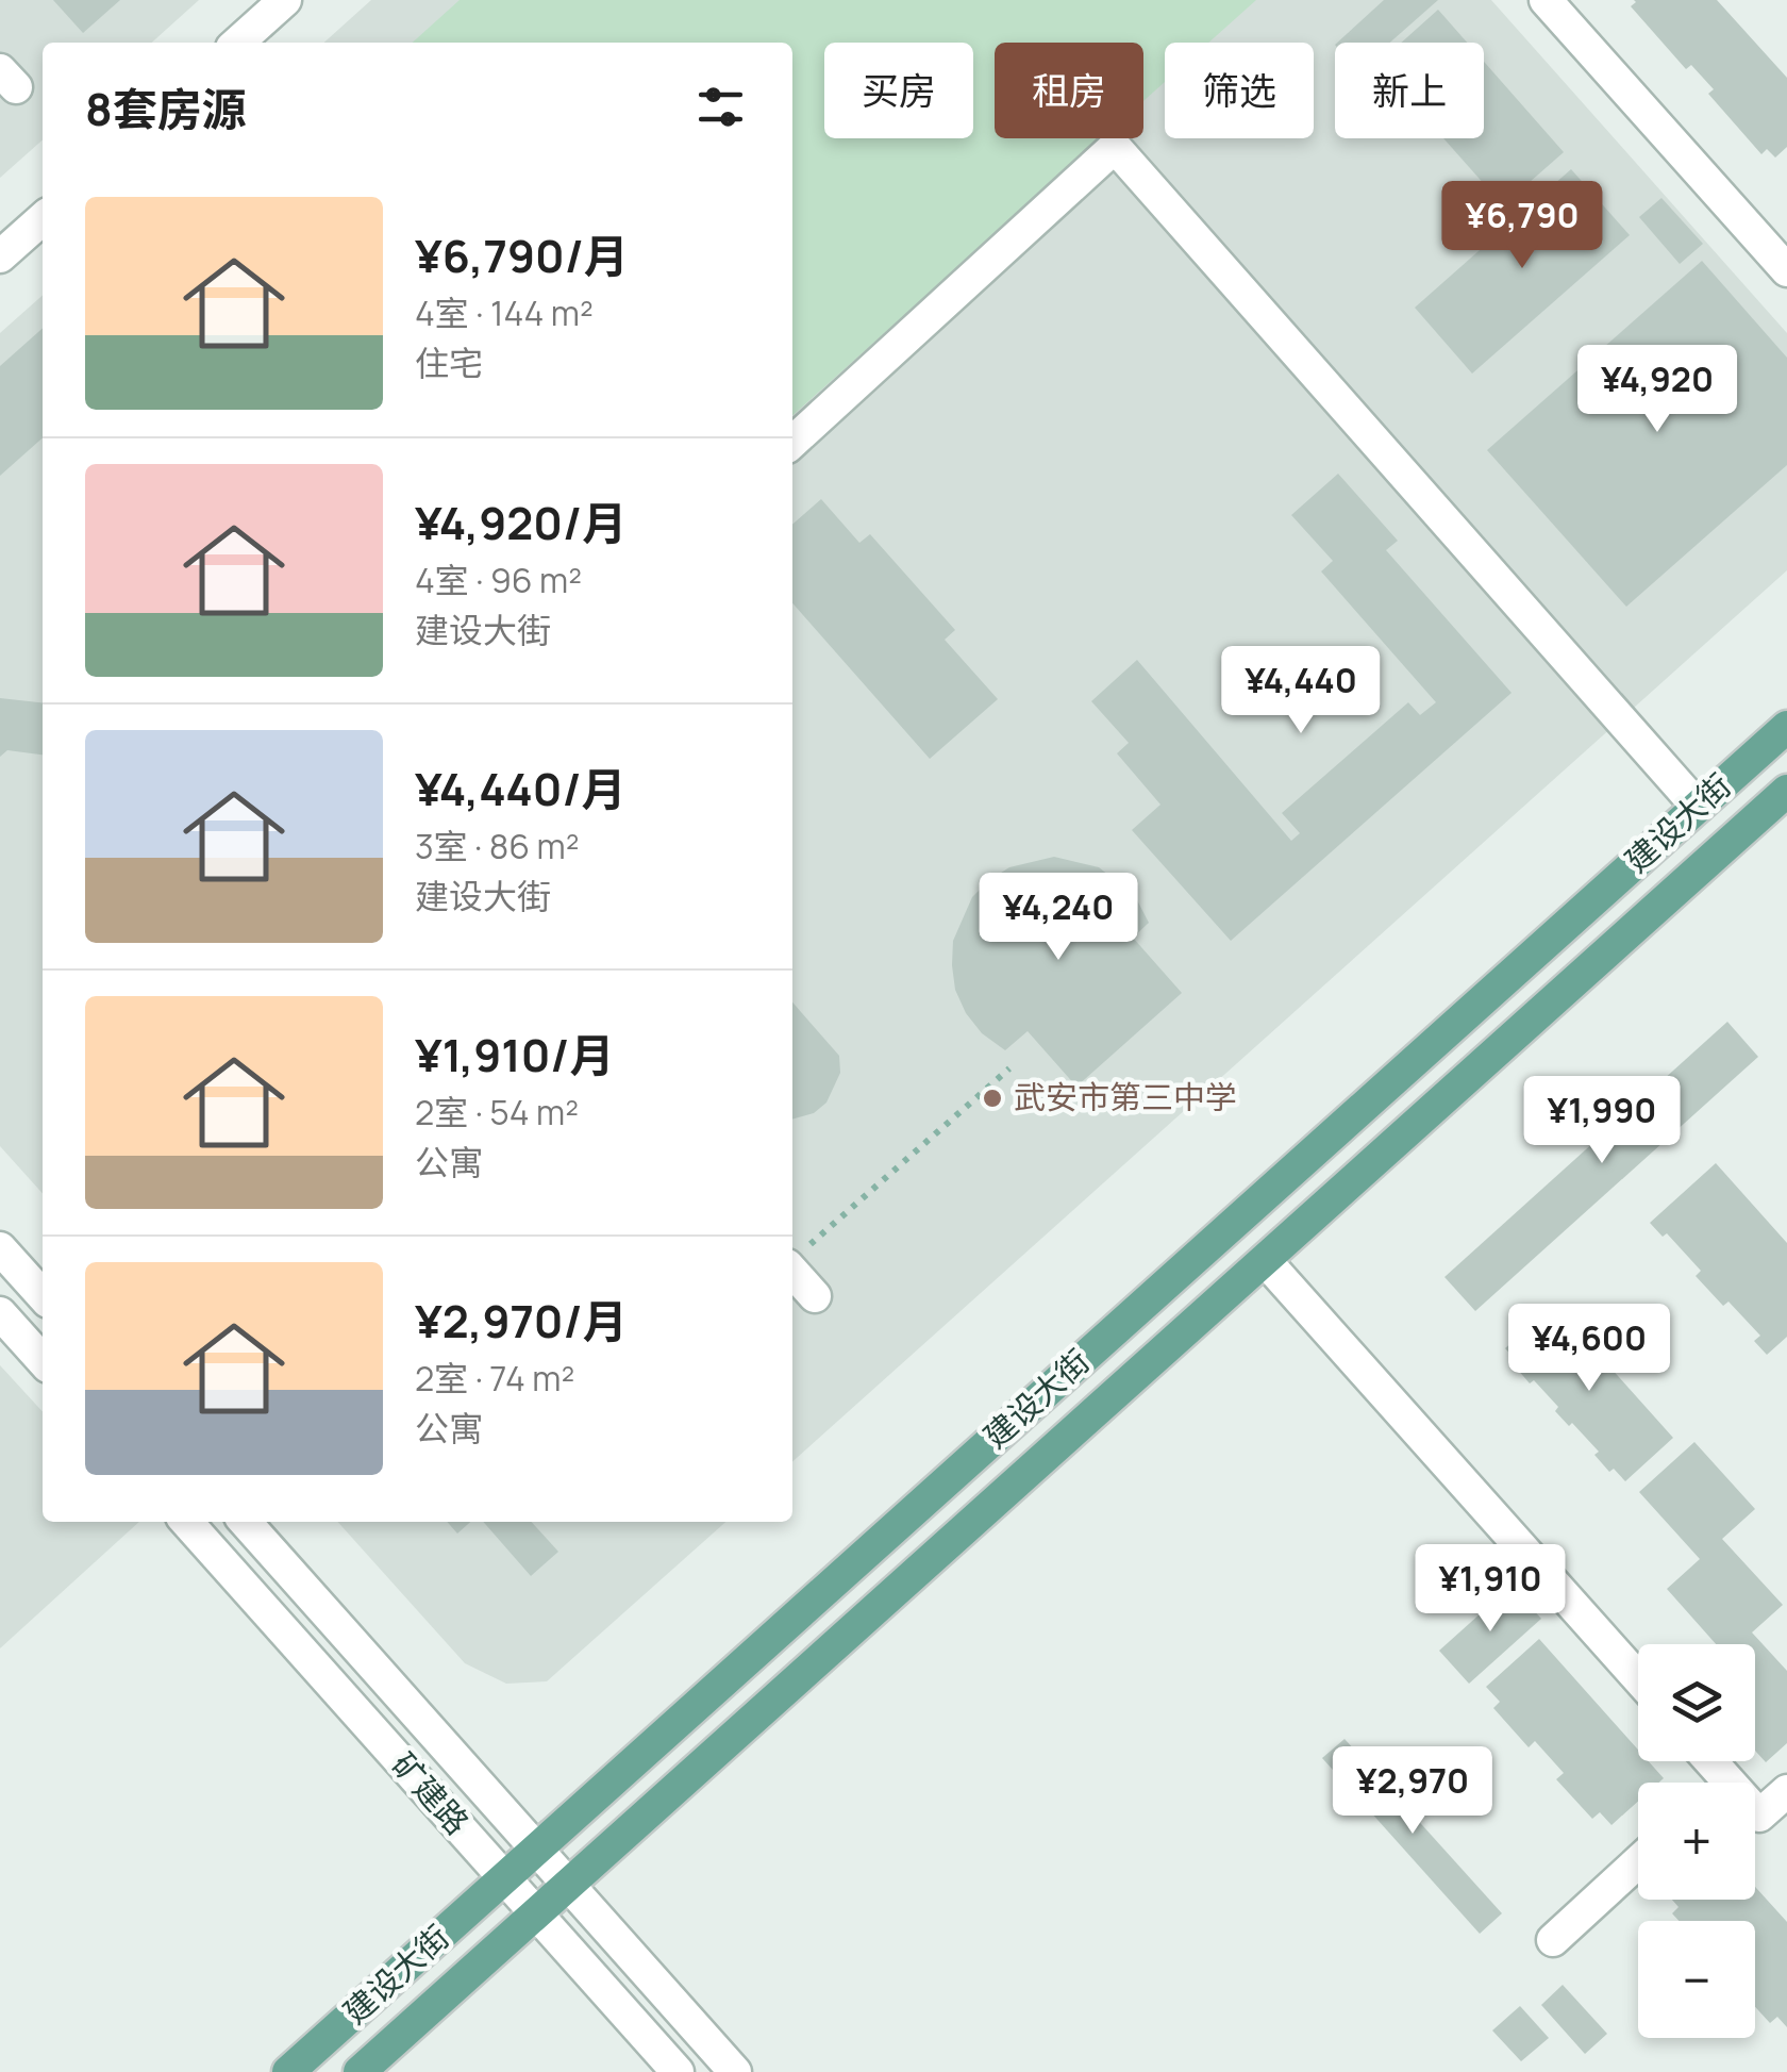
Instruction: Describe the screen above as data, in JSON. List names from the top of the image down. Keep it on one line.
{"streets":{"main road":["建设大街"],"street":["矿建路"]},"crossings":[["建设大街","矿建路"]],"places":["武安市第三中学"],"page":{"chip":["买房","租房","筛选","新上"],"heading":"8套房源","list":[{"name":"¥6,790/月","note":"4室 · 144 m² · 住宅"},{"name":"¥4,920/月","note":"4室 · 96 m² · 建设大街"},{"name":"¥4,440/月","note":"3室 · 86 m² · 建设大街"},{"name":"¥1,910/月","note":"2室 · 54 m² · 公寓"},{"name":"¥2,970/月","note":"2室 · 74 m² · 公寓"}],"price":["¥6,790","¥4,920","¥4,440","¥4,240","¥1,990","¥4,600","¥1,910","¥2,970"],"map_buttons":["+","−"]}}
